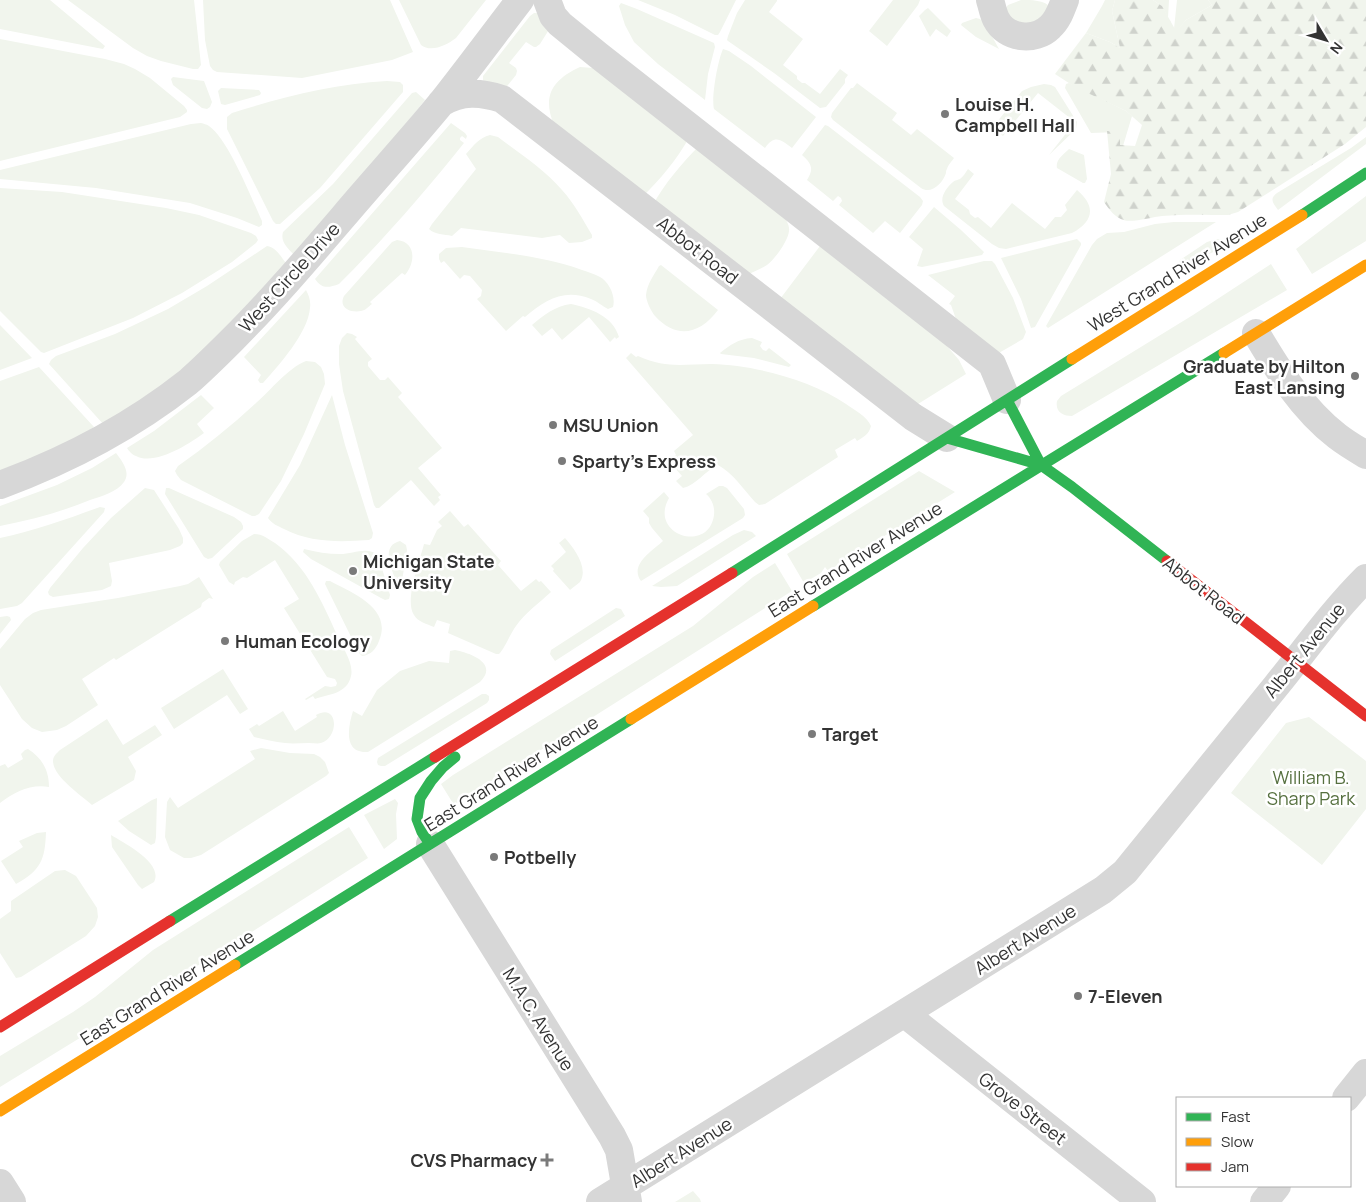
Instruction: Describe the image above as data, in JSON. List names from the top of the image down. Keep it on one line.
{"streets":{"main road":["Abbot Road","West Grand River Avenue","East Grand River Avenue"],"street":["West Circle Drive","Albert Avenue","M.A.C. Avenue","Grove Street"]},"crossings":[["Abbot Road","West Circle Drive"],["Abbot Road","East Grand River Avenue"],["Abbot Road","Albert Avenue"],["East Grand River Avenue","M.A.C. Avenue"],["Albert Avenue","M.A.C. Avenue"],["Albert Avenue","Grove Street"]],"parks":["William B. Sharp Park"],"places":{"other":["Louise H. Campbell Hall","Graduate by Hilton East Lansing","MSU Union","Sparty's Express","Michigan State University","Human Ecology","Target","Potbelly","7-Eleven"],"health":["CVS Pharmacy"]},"legend":["Fast","Slow","Jam"],"north":"bottom right"}
